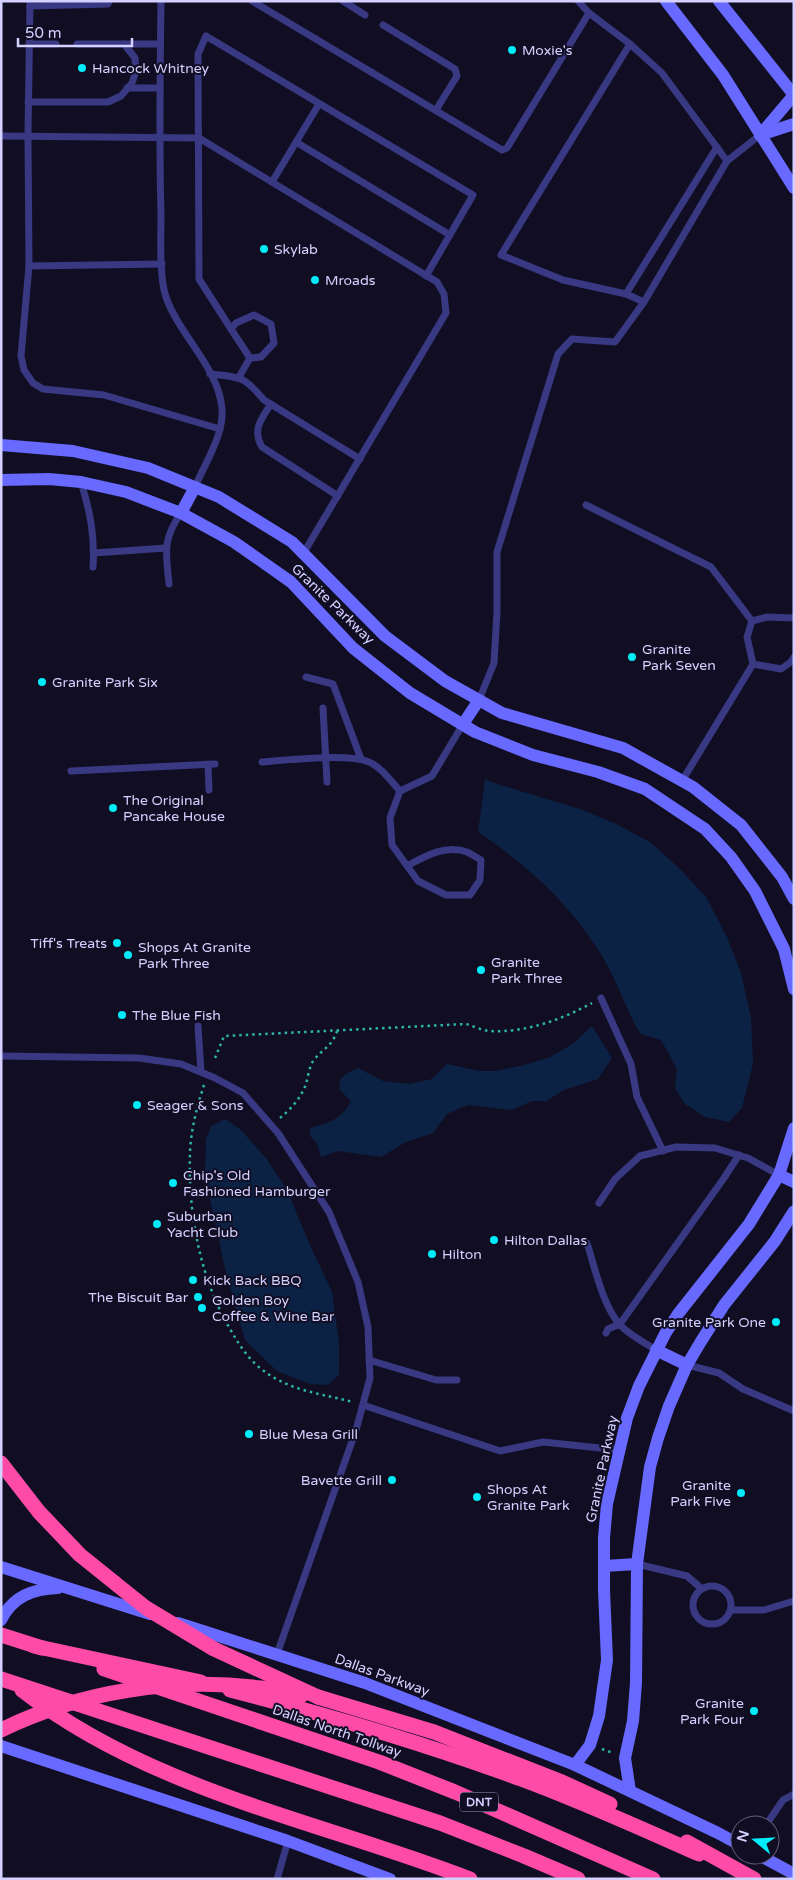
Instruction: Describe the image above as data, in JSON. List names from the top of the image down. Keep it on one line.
{"streets":{"highway":["Dallas North Tollway","DNT"],"street":["Granite Parkway","Dallas Parkway"]},"crossings":[["Granite Parkway","Dallas Parkway"]],"places":["Moxie's","Hancock Whitney","Skylab","Mroads","Granite Park Seven","Granite Park Six","The Original Pancake House","Tiff's Treats","Shops At Granite Park Three","Granite Park Three","The Blue Fish","Seager & Sons","Chip's Old Fashioned Hamburger","Suburban Yacht Club","Hilton Dallas","Hilton","Kick Back BBQ","The Biscuit Bar","Golden Boy Coffee & Wine Bar","Granite Park One","Blue Mesa Grill","Bavette Grill","Granite Park Five","Shops At Granite Park","Granite Park Four"],"scale_bar":"50 m","north":"left"}
